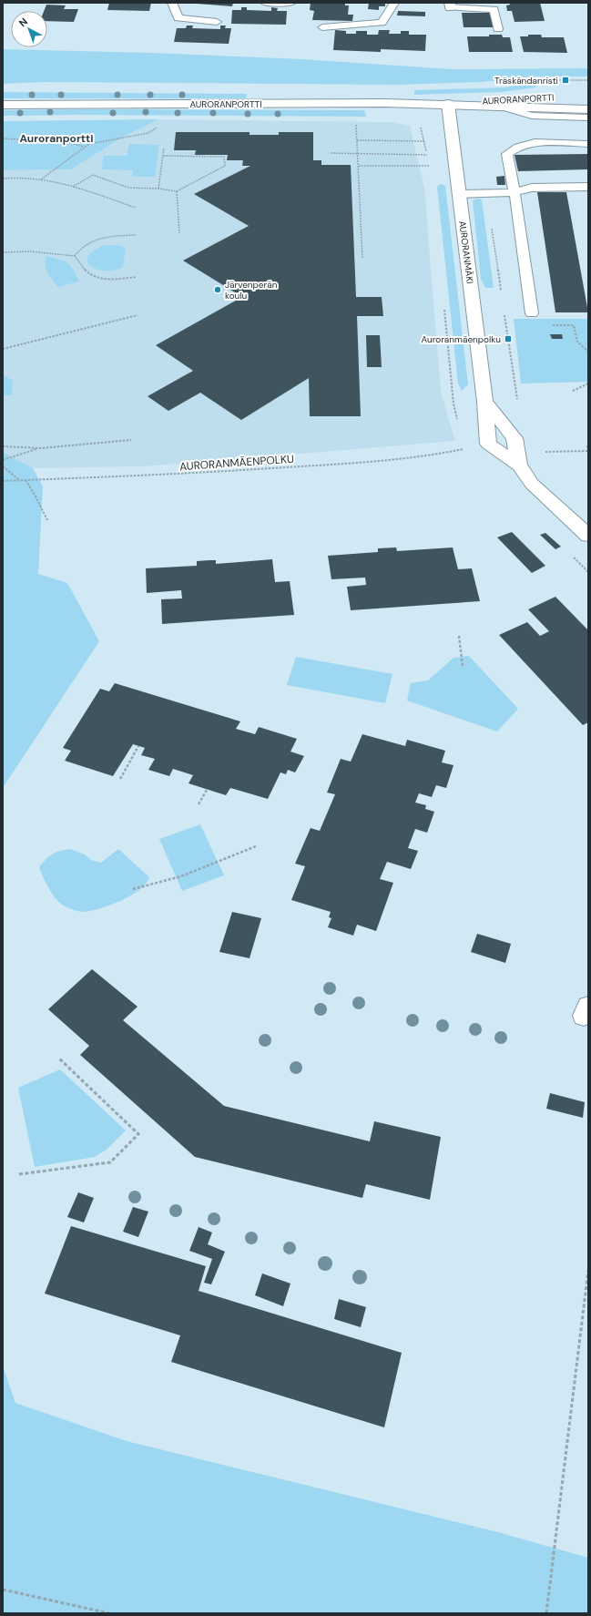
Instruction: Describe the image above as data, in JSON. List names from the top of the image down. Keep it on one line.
{"streets":{"main road":["AURORANPORTTI","AURORANMÄKI"],"path":["AURORANMÄENPOLKU"]},"crossings":[["AURORANPORTTI","AURORANMÄKI"]],"districts":["Auroranportti"],"places":{"transit":["Träskändanristi","Auroranmäenpolku"],"other":["Järvenperän koulu"]},"north":"top left"}
